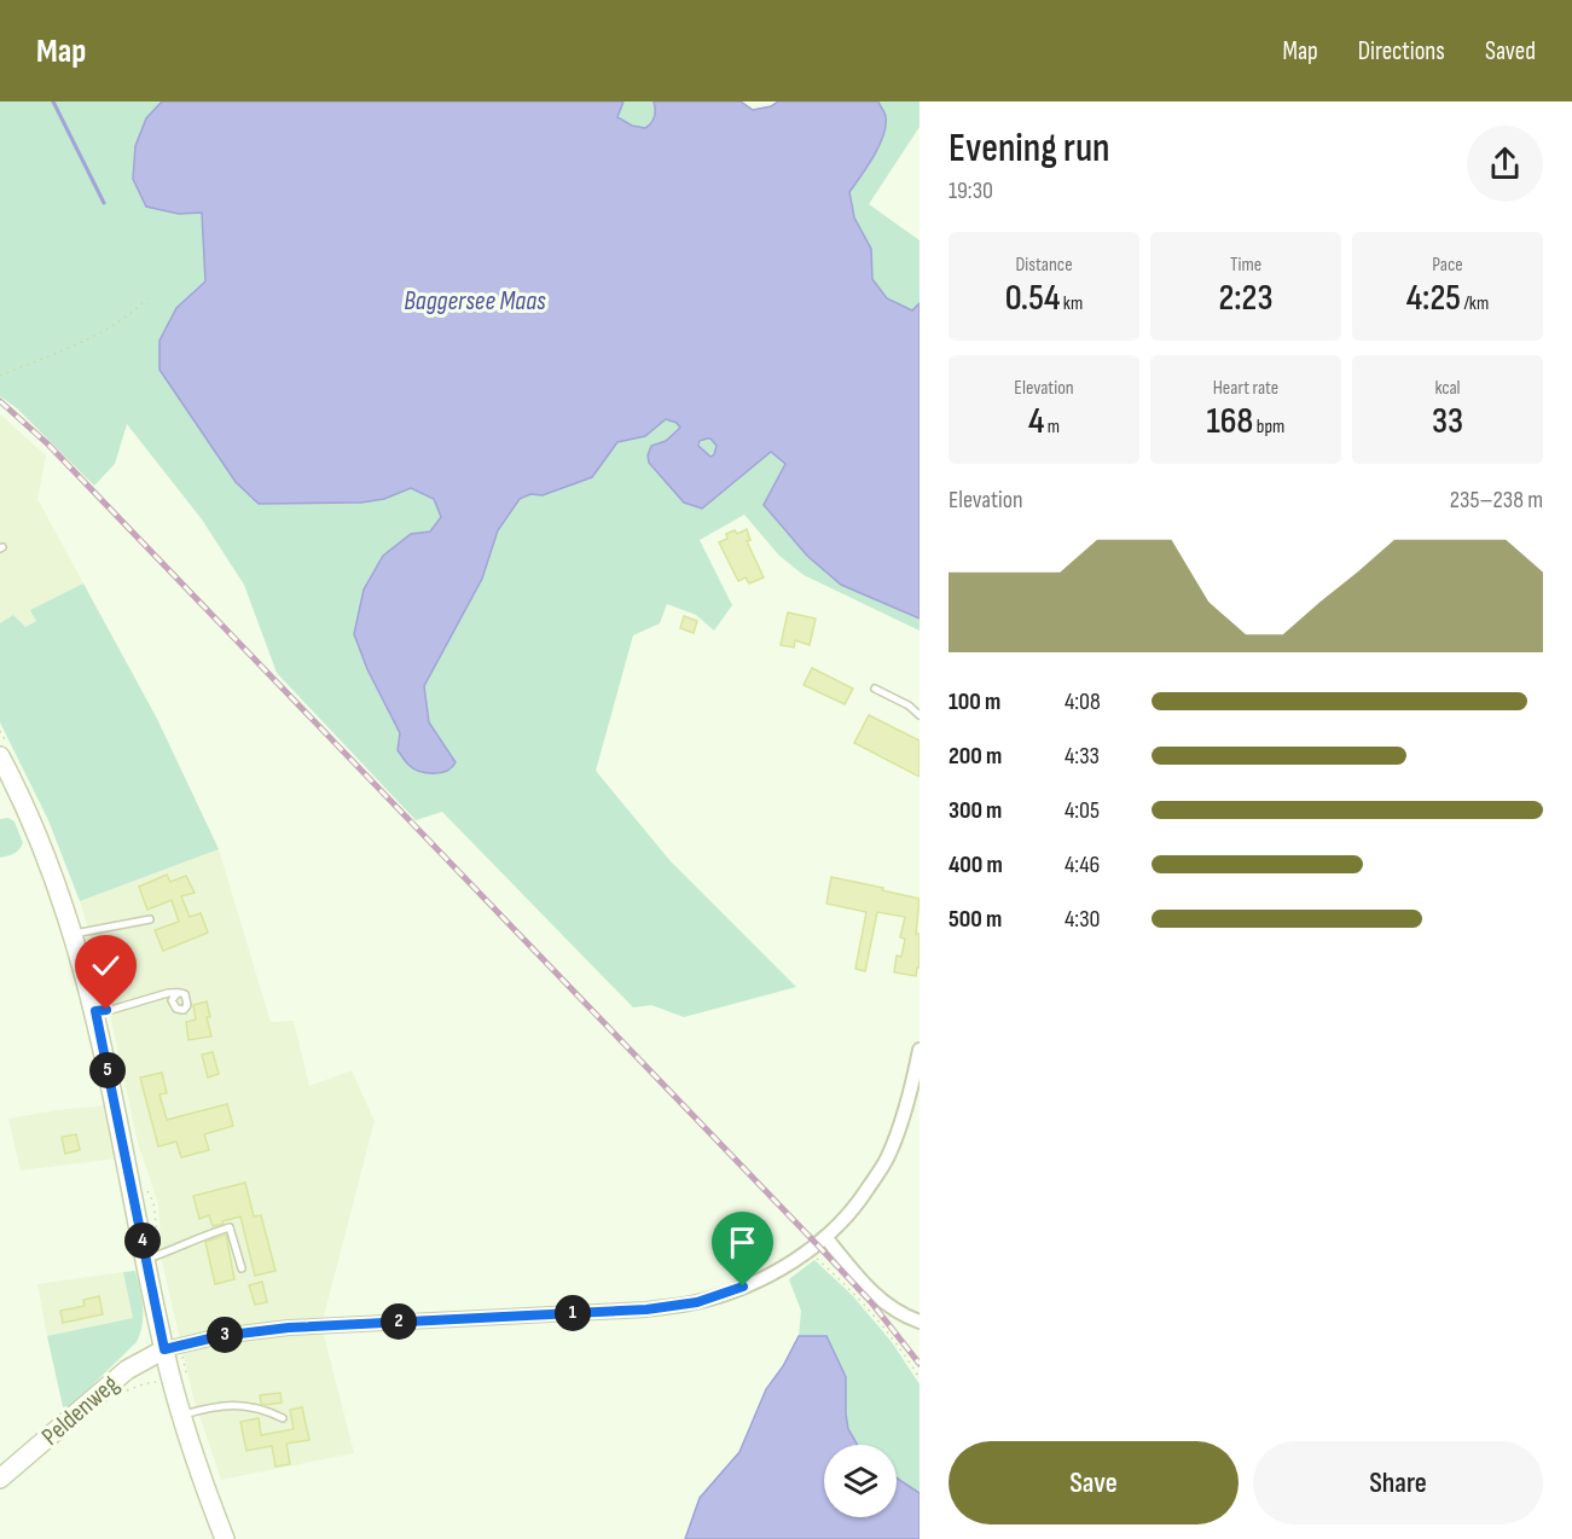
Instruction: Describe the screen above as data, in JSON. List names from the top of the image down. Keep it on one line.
{"streets":{"main road":["Peldenweg"]},"water":["Baggersee Maas"],"page":{"header":"Map","nav":["Map","Directions","Saved"],"heading":["Evening run","19:30"],"stats":[["Distance","0.54 km"],["Time","2:23"],["Pace","4:25 /km"],["Elevation","4 m"],["Heart rate","168 bpm"],["kcal","33"]],"chart":["Elevation","235–238 m"],"list":[{"name":"100 m","note":"4:08"},{"name":"200 m","note":"4:33"},{"name":"300 m","note":"4:05"},{"name":"400 m","note":"4:46"},{"name":"500 m","note":"4:30"}],"pins":["5","4","1","2","3"],"buttons":["Save","Share"]}}
